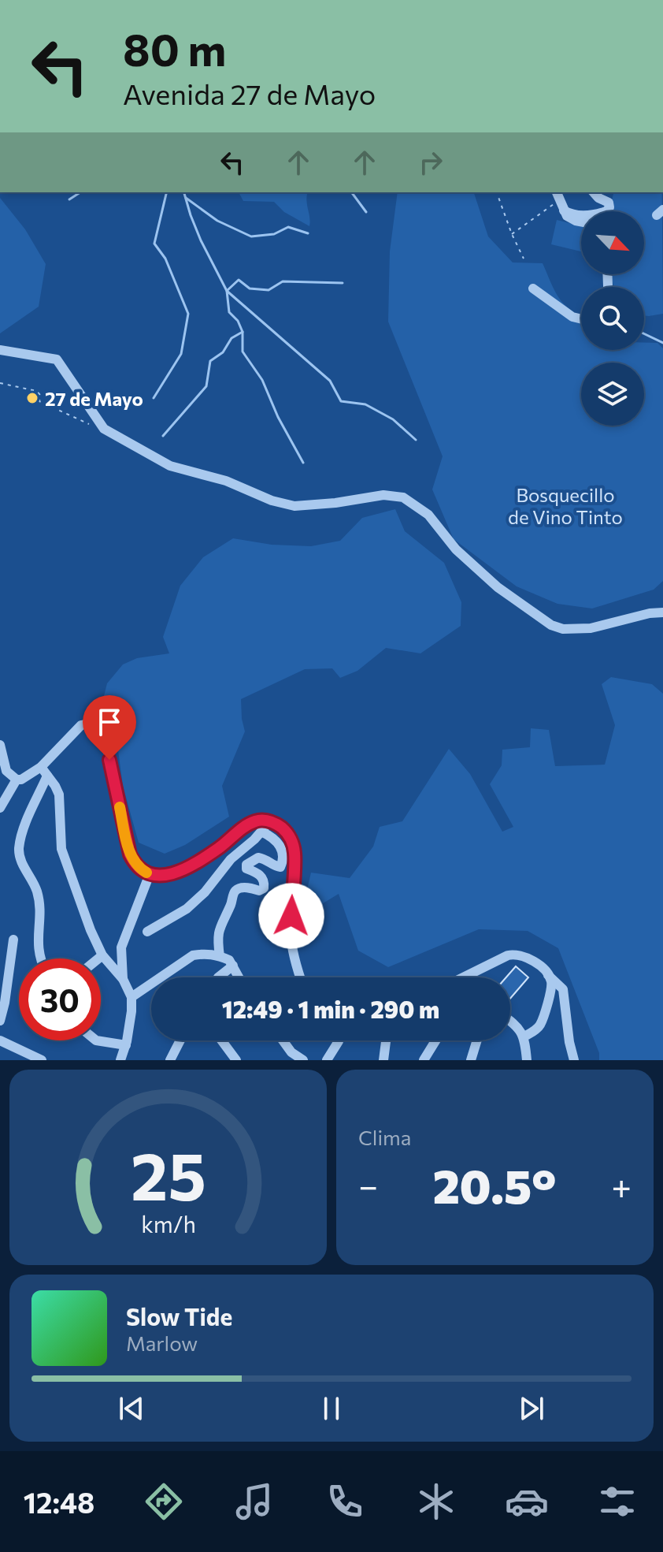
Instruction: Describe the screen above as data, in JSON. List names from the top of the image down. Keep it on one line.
{"parks":["Bosquecillo de Vino Tinto"],"places":["27 de Mayo"],"north":"bottom right","page":{"turn":["80 m","Avenida 27 de Mayo"],"limit":"30","trip":"12:49 · 1 min · 290 m","tile":"Clima","heat":["−","20.5°","+"],"song":["Slow Tide","Marlow"],"tabs":"12:48","gauge":["25","km/h"]}}
